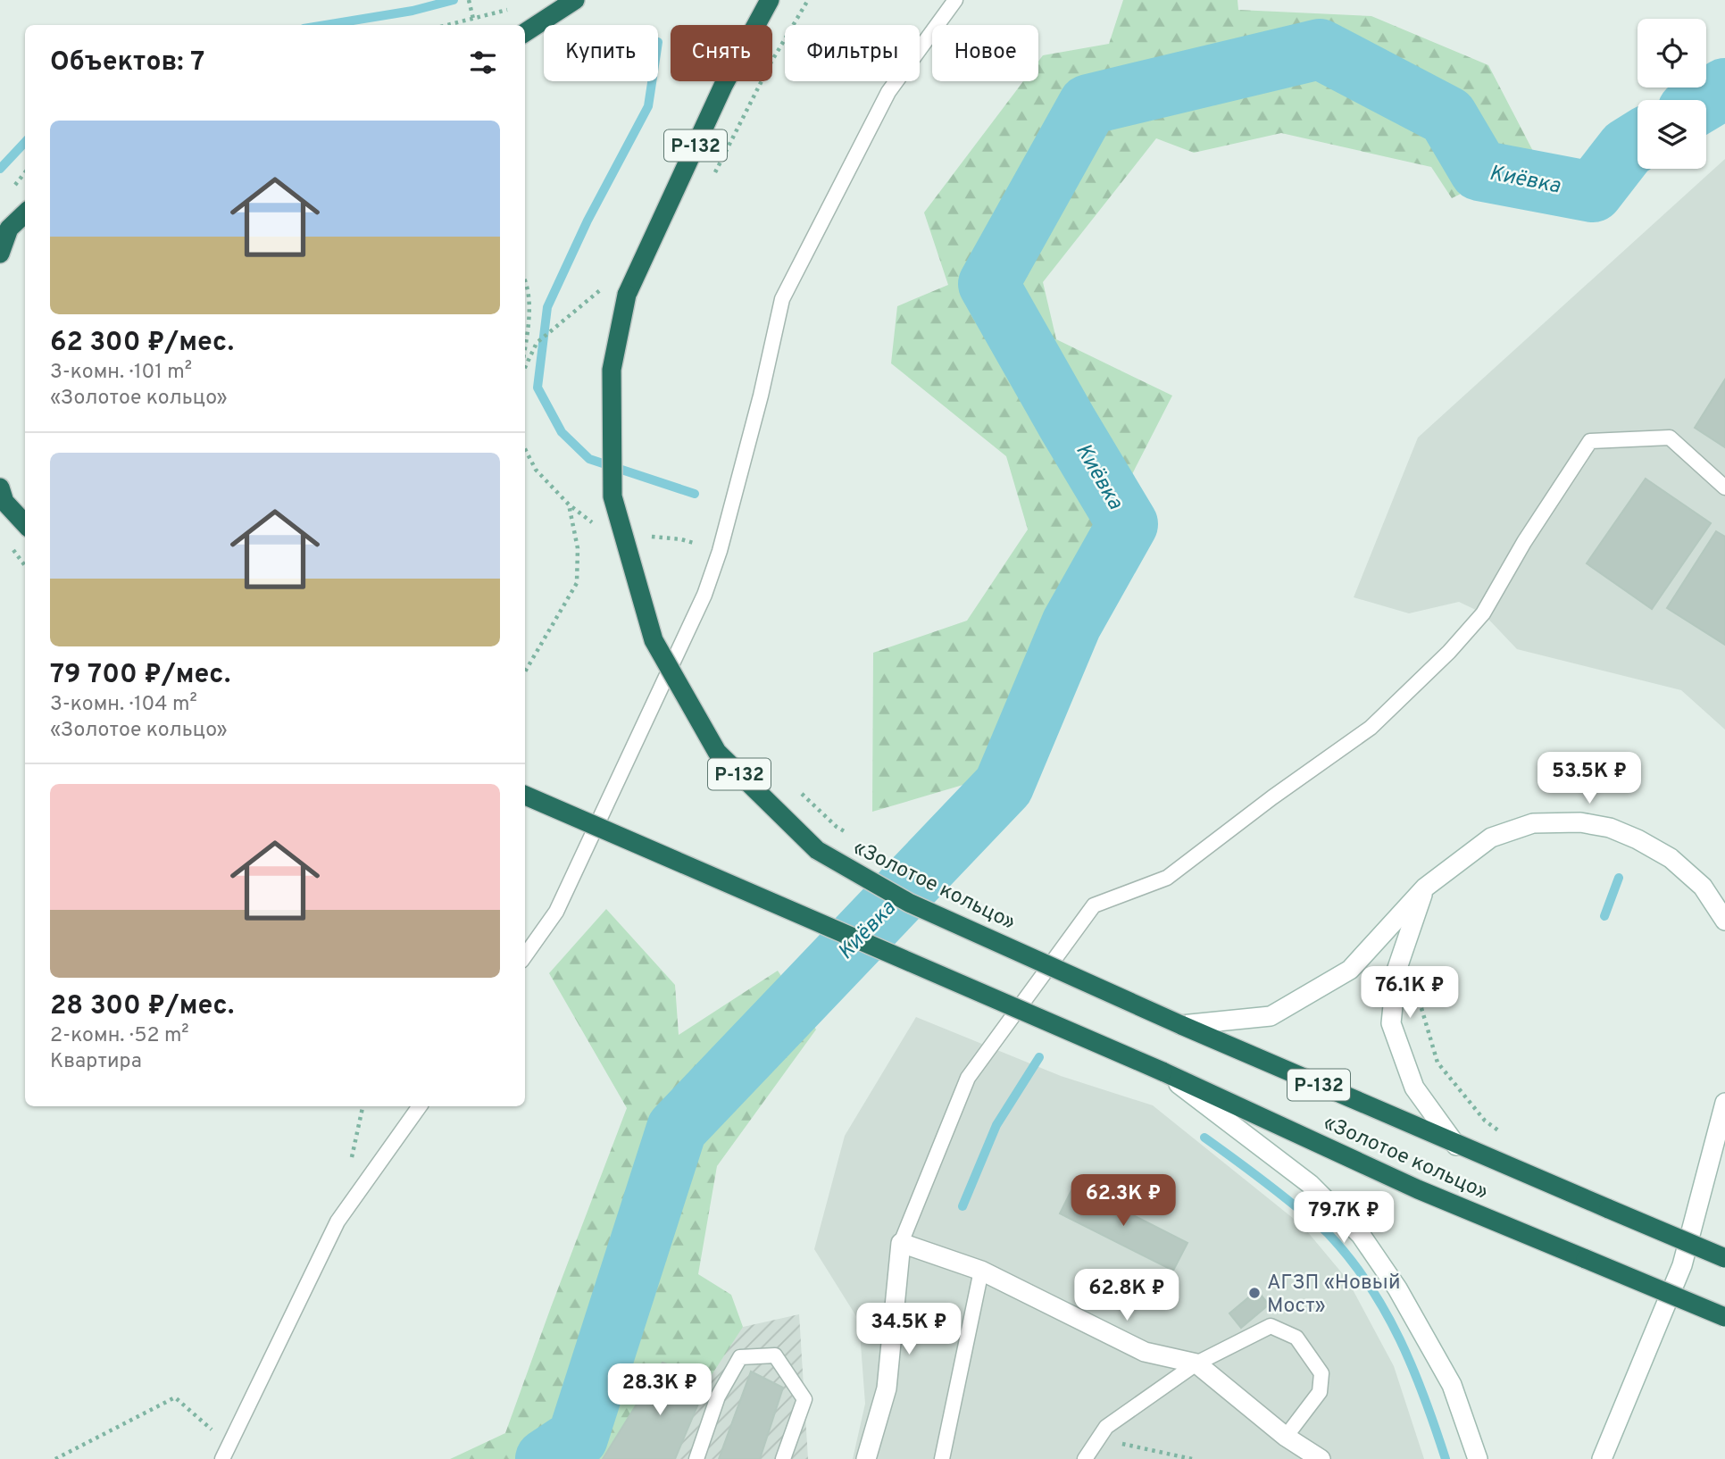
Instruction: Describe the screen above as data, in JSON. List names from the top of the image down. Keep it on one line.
{"streets":{"highway":["Р-132","«Золотое кольцо»"]},"crossings":[["Р-132","«Золотое кольцо»"]],"water":["Киёвка"],"places":["АГЗП «Новый Мост»"],"page":{"chip":["Купить","Снять","Фильтры","Новое"],"heading":"Объектов: 7","list":[{"name":"62 300 ₽/мес.","note":"3-комн. · 101 m² · «Золотое кольцо»"},{"name":"79 700 ₽/мес.","note":"3-комн. · 104 m² · «Золотое кольцо»"},{"name":"28 300 ₽/мес.","note":"2-комн. · 52 m² · Квартира"}],"price":["53.5K ₽","76.1K ₽","62.3K ₽","79.7K ₽","62.8K ₽","34.5K ₽","28.3K ₽"]}}
